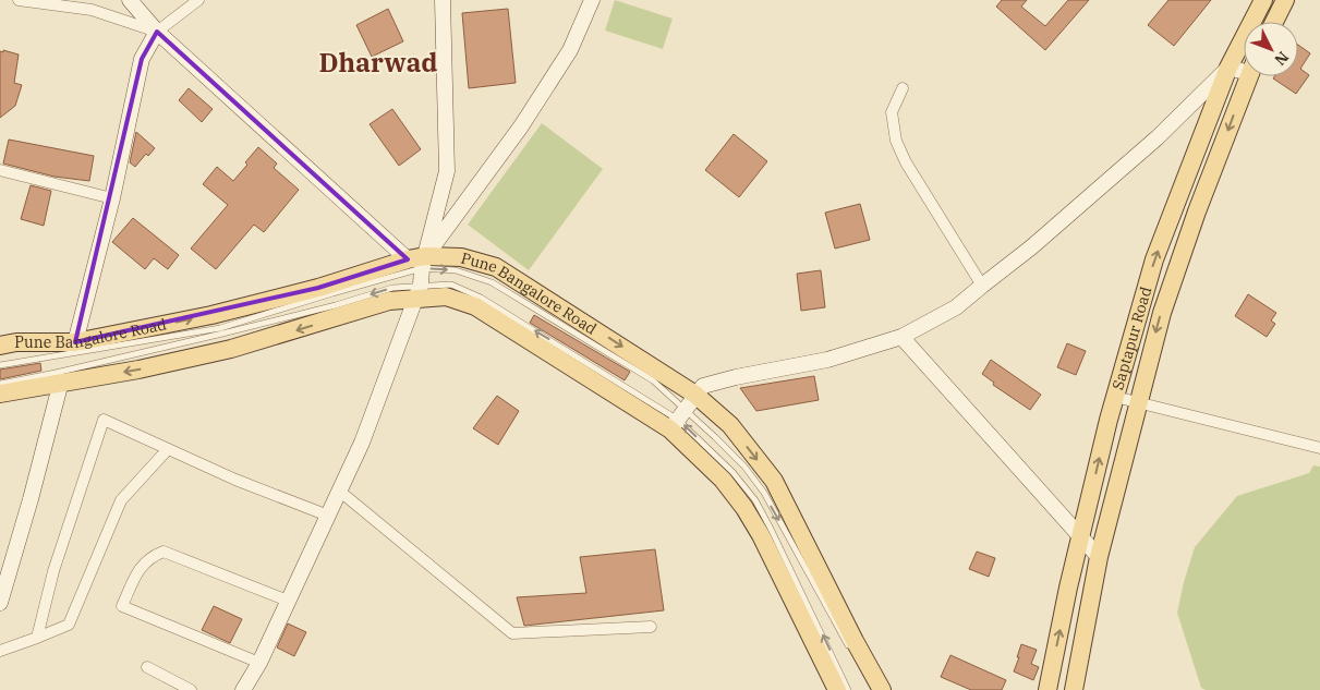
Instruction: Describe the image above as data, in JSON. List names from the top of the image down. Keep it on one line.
{"streets":{"main road":["Pune Bangalore Road","Saptapur Road"]},"one_way":["Pune Bangalore Road"],"districts":["Dharwad"],"north":"bottom right"}
